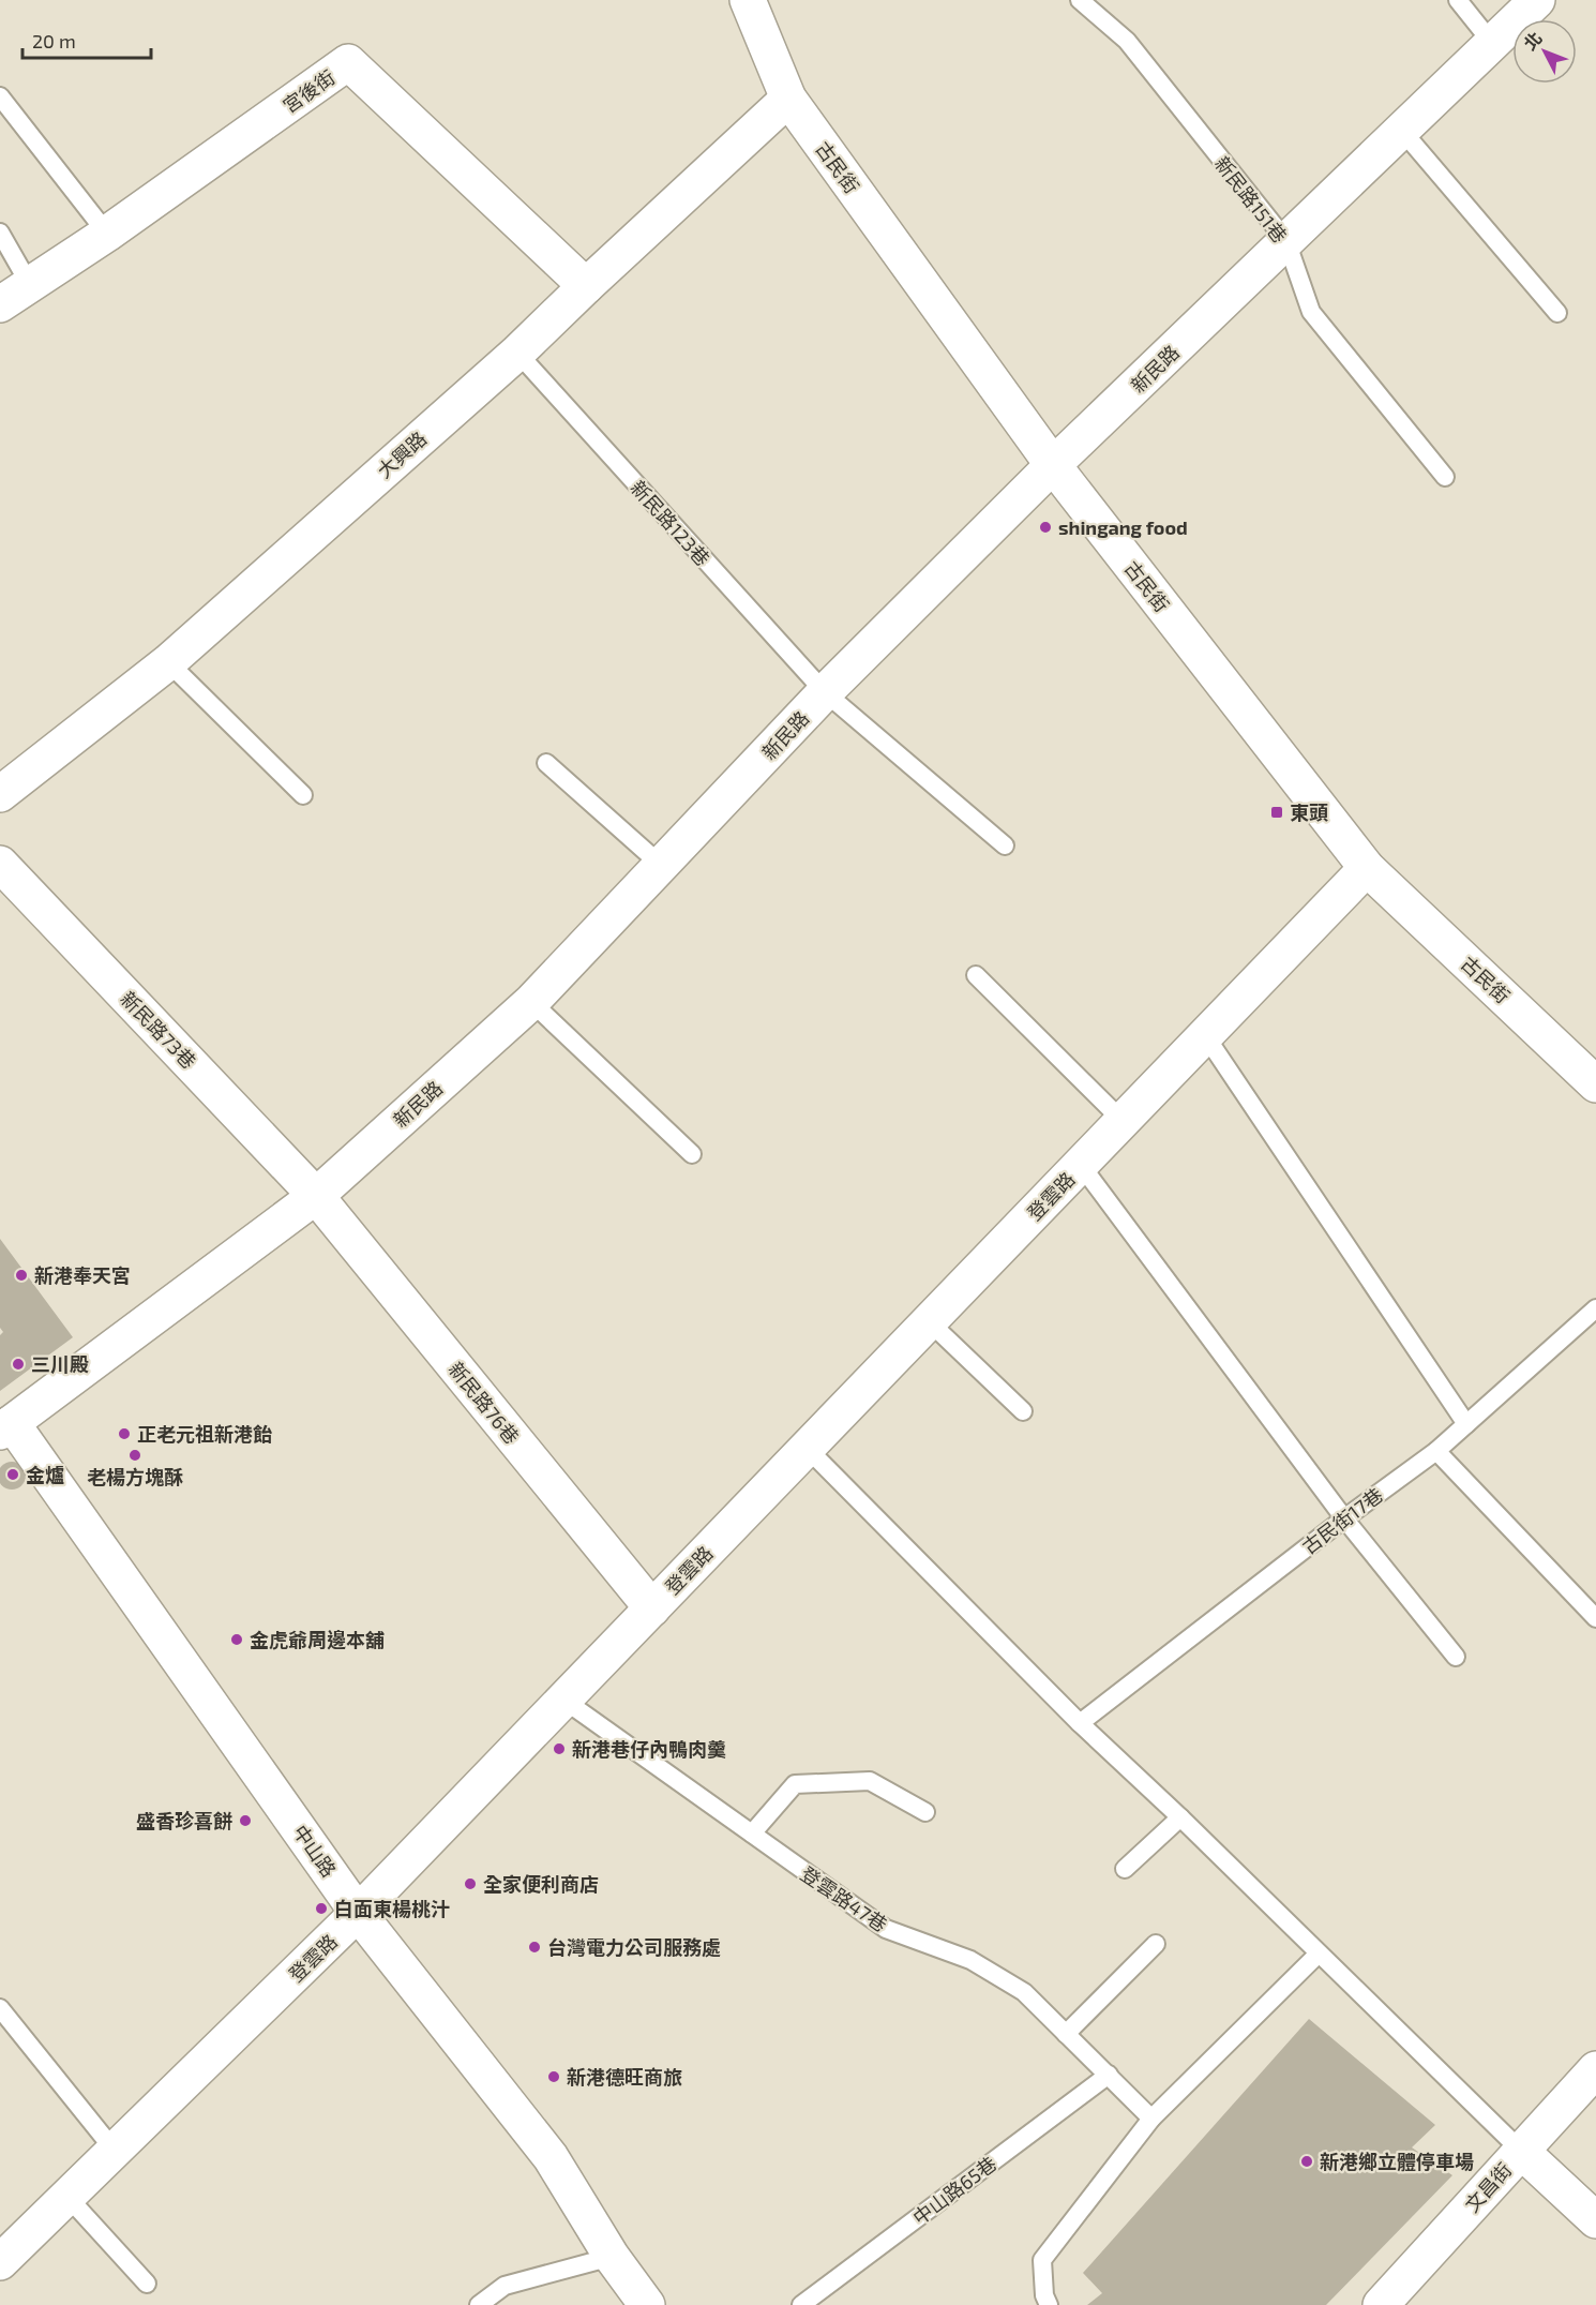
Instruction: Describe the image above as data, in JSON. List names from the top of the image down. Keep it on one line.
{"streets":{"street":["宮後街","古民街","新民路","大興路","新民路73巷","登雲路","新民路76巷","中山路","文昌街"],"lane":["新民路151巷","新民路123巷","古民街17巷","登雲路47巷","中山路65巷"]},"crossings":[["宮後街","大興路"],["古民街","新民路"],["古民街","大興路"],["古民街","登雲路"],["新民路151巷","新民路"],["新民路","新民路123巷"],["新民路","新民路73巷"],["新民路","新民路76巷"],["新民路","中山路"],["大興路","新民路123巷"],["新民路73巷","新民路76巷"],["登雲路","新民路76巷"],["登雲路","中山路"],["登雲路","登雲路47巷"],["登雲路47巷","中山路65巷"]],"places":{"other":["shingang food","新港奉天宮","三川殿","正老元祖新港飴","老楊方塊酥","金爐","金虎爺周邊本舖","新港巷仔內鴨肉羹","盛香珍喜餅","全家便利商店","白面東楊桃汁","台灣電力公司服務處","新港德旺商旅","新港鄉立體停車場"],"transit":["東頭"]},"scale_bar":"20 m","north":"top left"}
